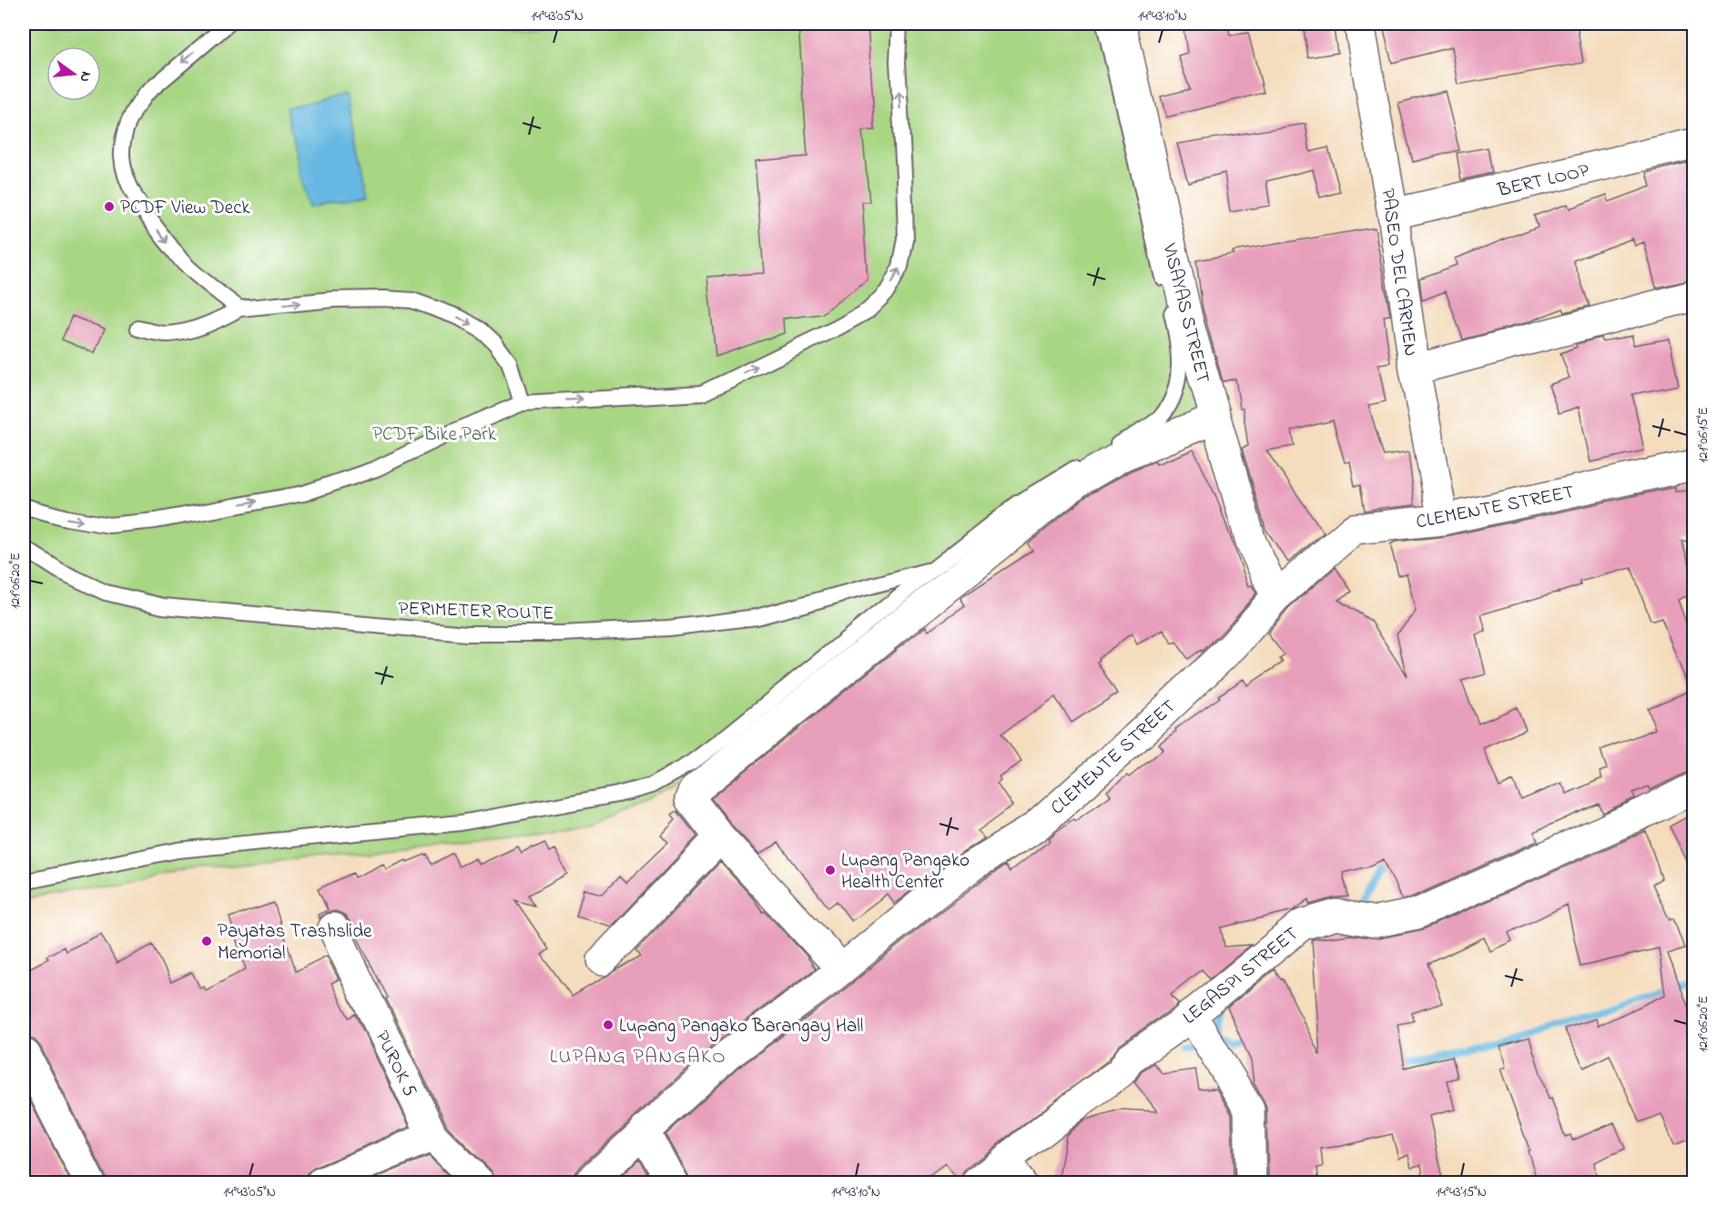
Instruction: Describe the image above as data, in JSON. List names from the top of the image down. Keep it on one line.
{"streets":{"street":["BERT LOOP","PASEO DEL CARMEN","VISAYAS STREET","CLEMENTE STREET","LEGASPI STREET","PUROK 5"],"lane":["PERIMETER ROUTE"]},"crossings":[["BERT LOOP","PASEO DEL CARMEN"],["PASEO DEL CARMEN","CLEMENTE STREET"],["VISAYAS STREET","CLEMENTE STREET"]],"districts":["LUPANG PANGAKO"],"parks":["PCDF Bike Park"],"places":["PCDF View Deck","Lupang Pangako Health Center","Payatas Trashslide Memorial","Lupang Pangako Barangay Hall"],"north":"right","coordinates":["14°43'05\"N","14°43'10\"N","121°06'15\"E","121°06'20\"E","14°43'15\"N"]}
